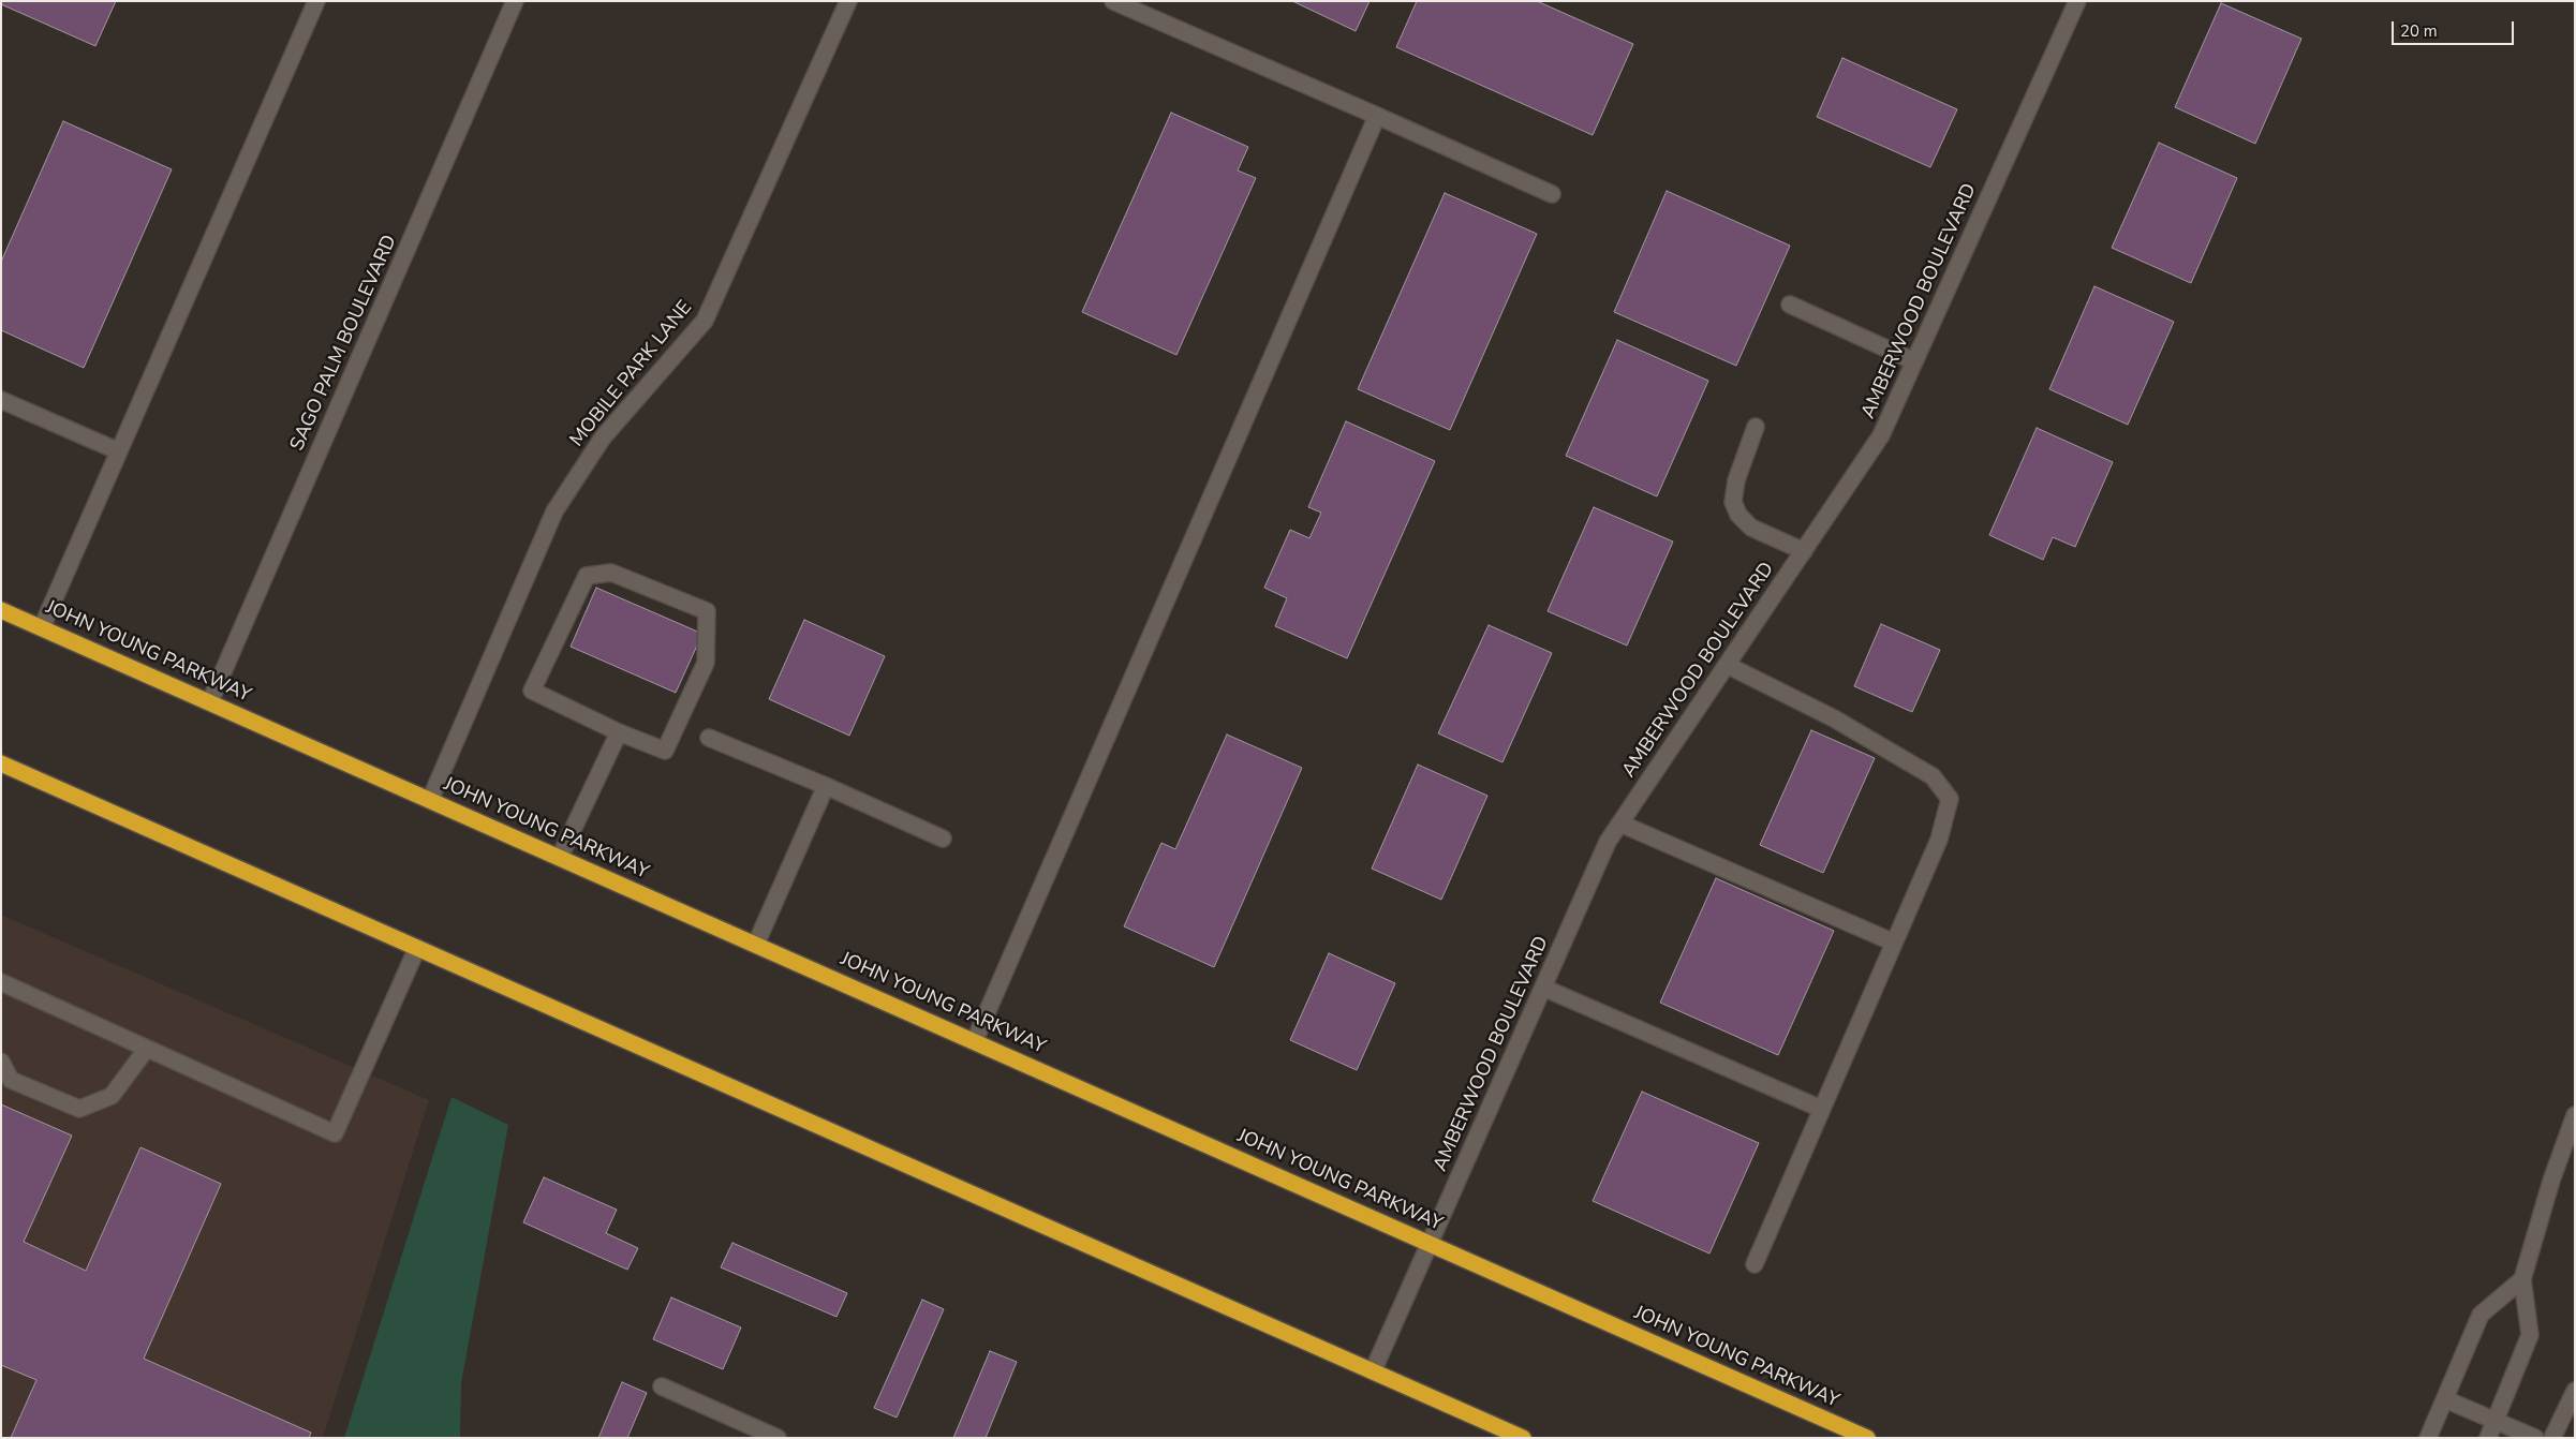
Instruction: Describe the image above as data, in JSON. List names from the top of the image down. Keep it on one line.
{"streets":{"highway":["JOHN YOUNG PARKWAY"],"street":["AMBERWOOD BOULEVARD","SAGO PALM BOULEVARD","MOBILE PARK LANE"]},"crossings":[["AMBERWOOD BOULEVARD","JOHN YOUNG PARKWAY"],["SAGO PALM BOULEVARD","JOHN YOUNG PARKWAY"],["MOBILE PARK LANE","JOHN YOUNG PARKWAY"]],"scale_bar":"20 m"}
